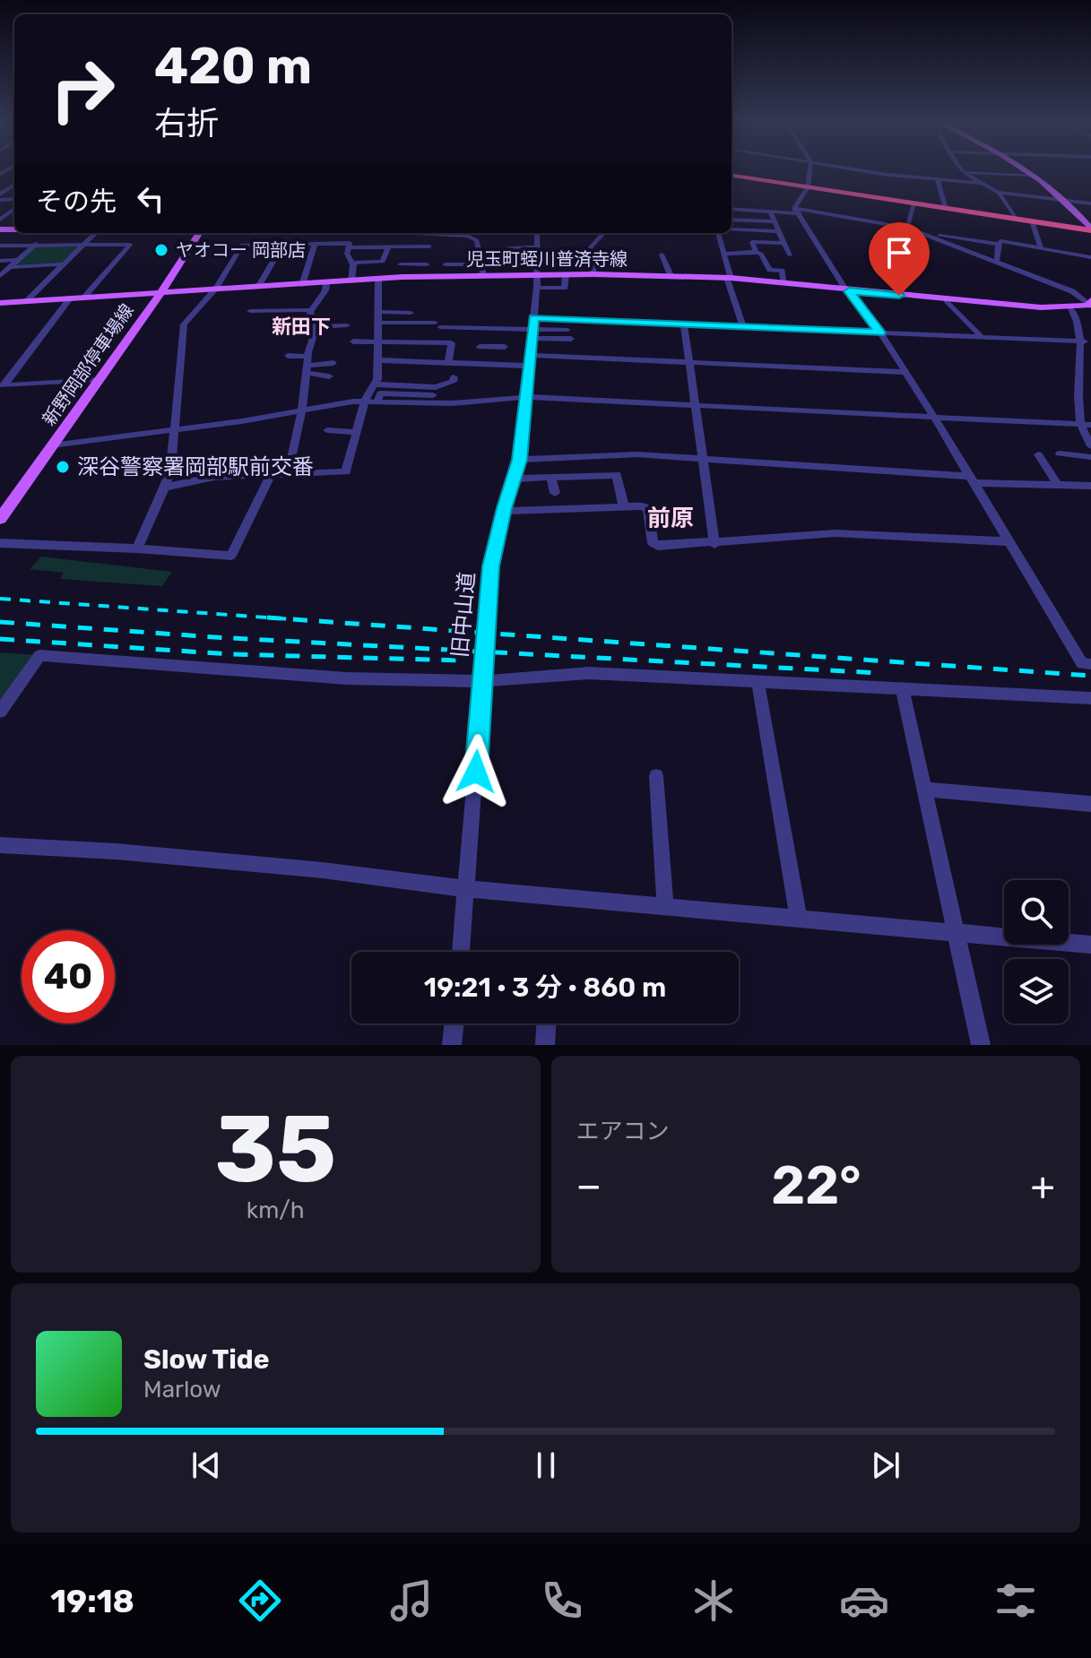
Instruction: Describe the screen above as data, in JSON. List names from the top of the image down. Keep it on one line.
{"streets":{"main road":["児玉町蛭川普済寺線","新野岡部停車場線"],"street":["旧中山道"]},"crossings":[["児玉町蛭川普済寺線","新野岡部停車場線"],["児玉町蛭川普済寺線","旧中山道"]],"districts":["新田下","前原"],"places":["ヤオコー 岡部店","深谷警察署岡部駅前交番"],"page":{"turn":["420 m","右折"],"then":"その先","limit":"40","trip":"19:21 · 3 分 · 860 m","tile":[["35","km/h"],"エアコン"],"heat":["−","22°","+"],"song":["Slow Tide","Marlow"],"tabs":"19:18"}}
